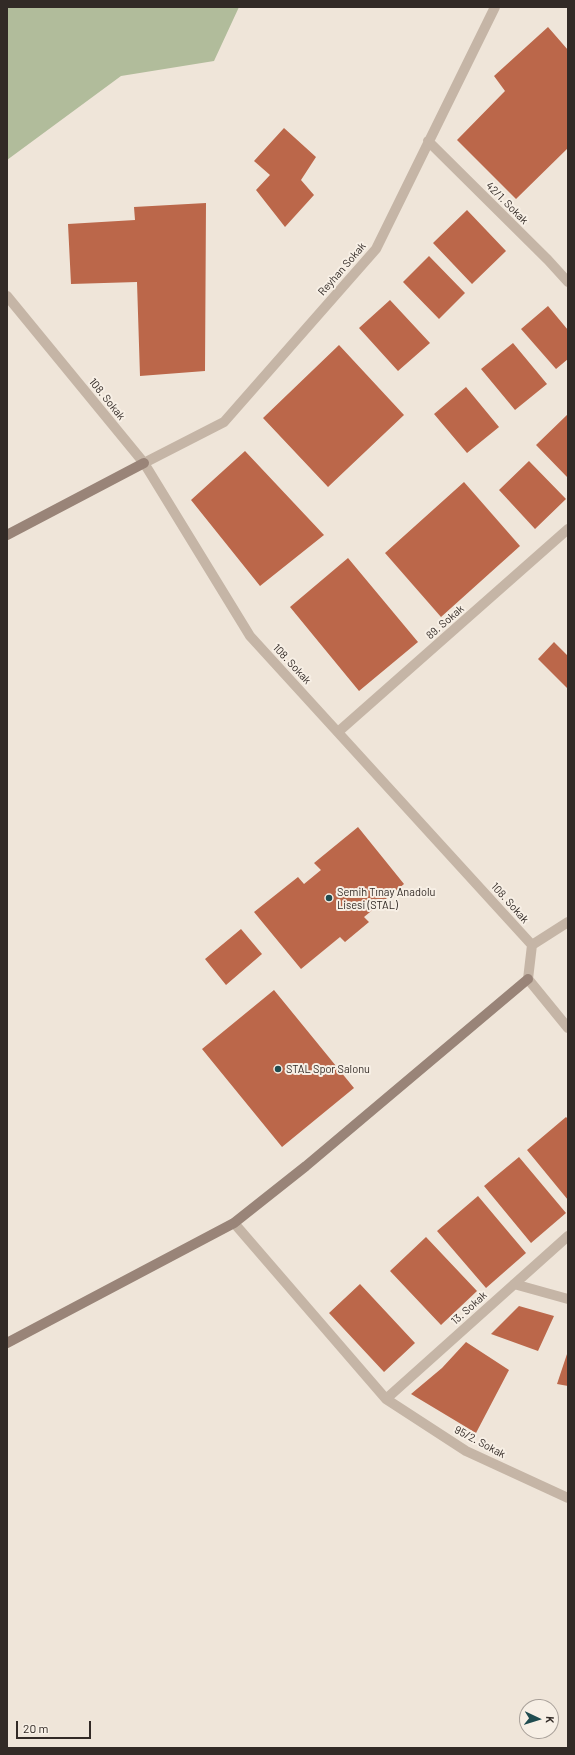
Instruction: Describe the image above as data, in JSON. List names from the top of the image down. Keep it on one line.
{"streets":{"street":["42/1. Sokak","Reyhan Sokak","108. Sokak","89. Sokak","13. Sokak","95/2. Sokak"]},"crossings":[["42/1. Sokak","Reyhan Sokak"],["Reyhan Sokak","108. Sokak"],["108. Sokak","89. Sokak"],["13. Sokak","95/2. Sokak"]],"places":["Semih Tınay Anadolu Lisesi (STAL)","STAL Spor Salonu"],"scale_bar":"20 m","north":"right"}
